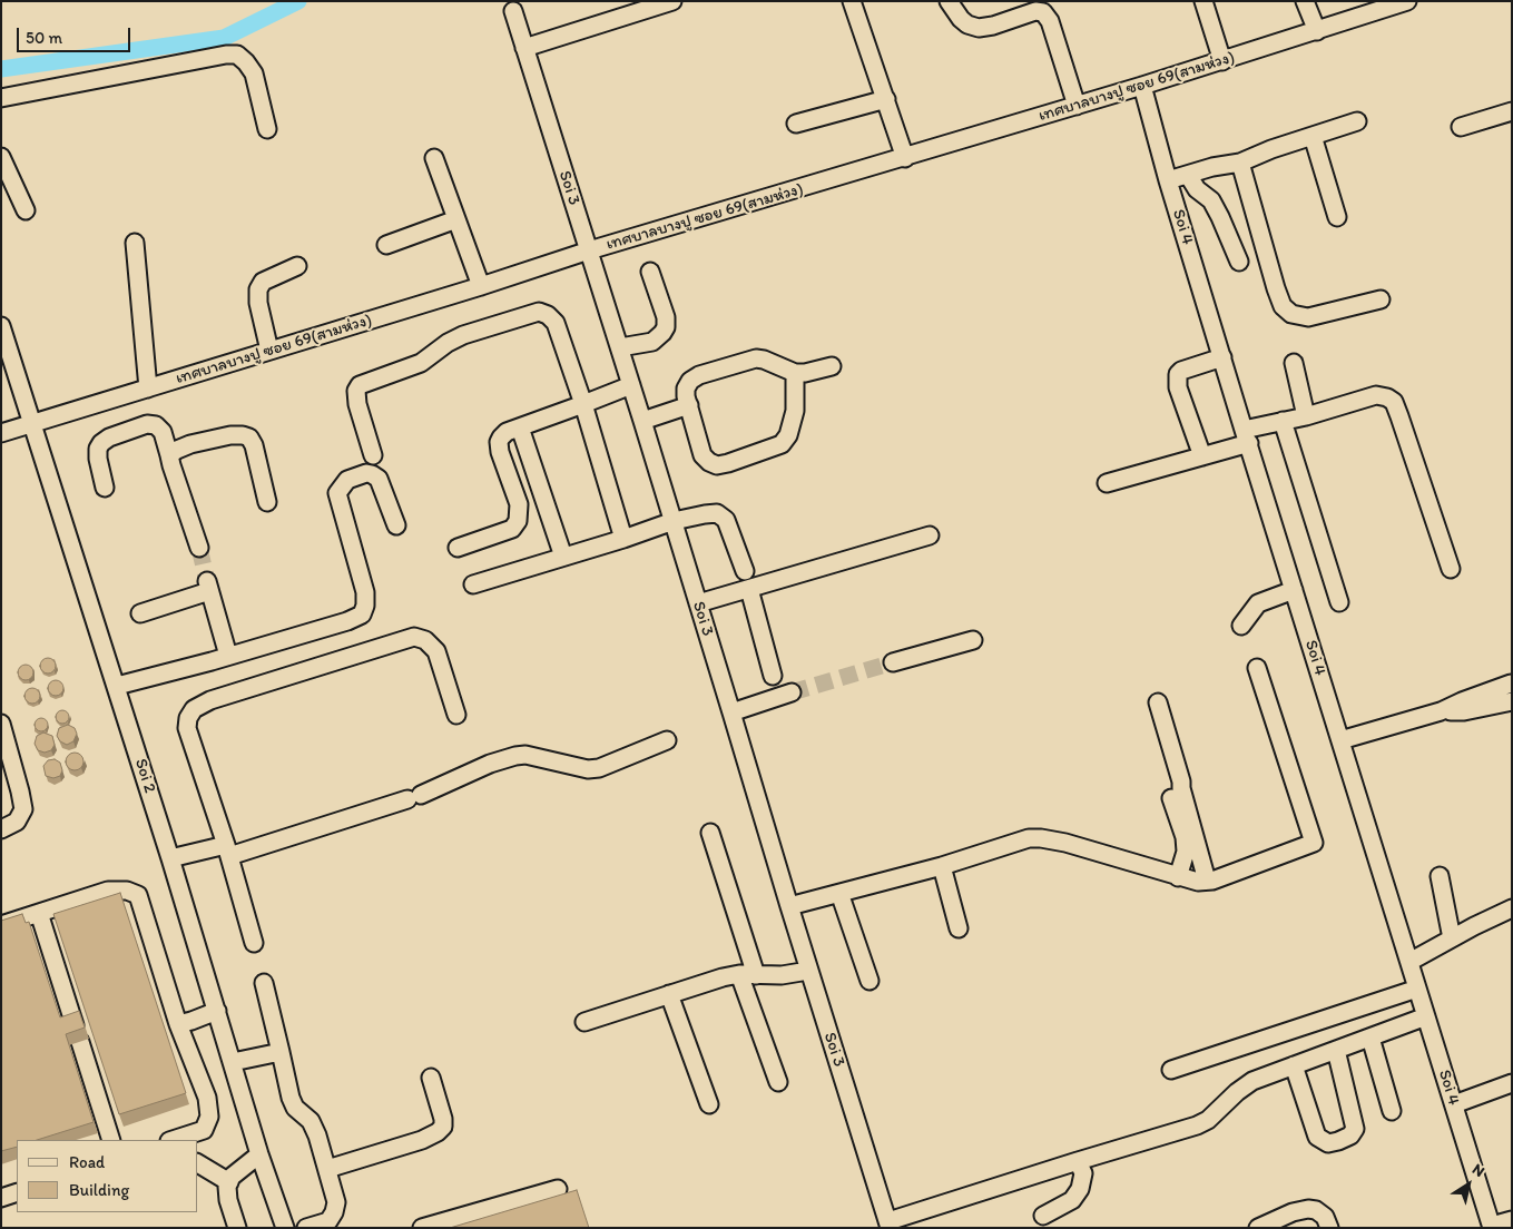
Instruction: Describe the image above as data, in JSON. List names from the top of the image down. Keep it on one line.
{"streets":{"street":["เทศบาลบางปู ซอย 69(สามห่วง)","Soi 3","Soi 4","Soi 2"]},"crossings":[["เทศบาลบางปู ซอย 69(สามห่วง)","Soi 3"],["เทศบาลบางปู ซอย 69(สามห่วง)","Soi 4"],["เทศบาลบางปู ซอย 69(สามห่วง)","Soi 2"]],"legend":["Road","Building"],"scale_bar":"50 m","north":"top right"}
